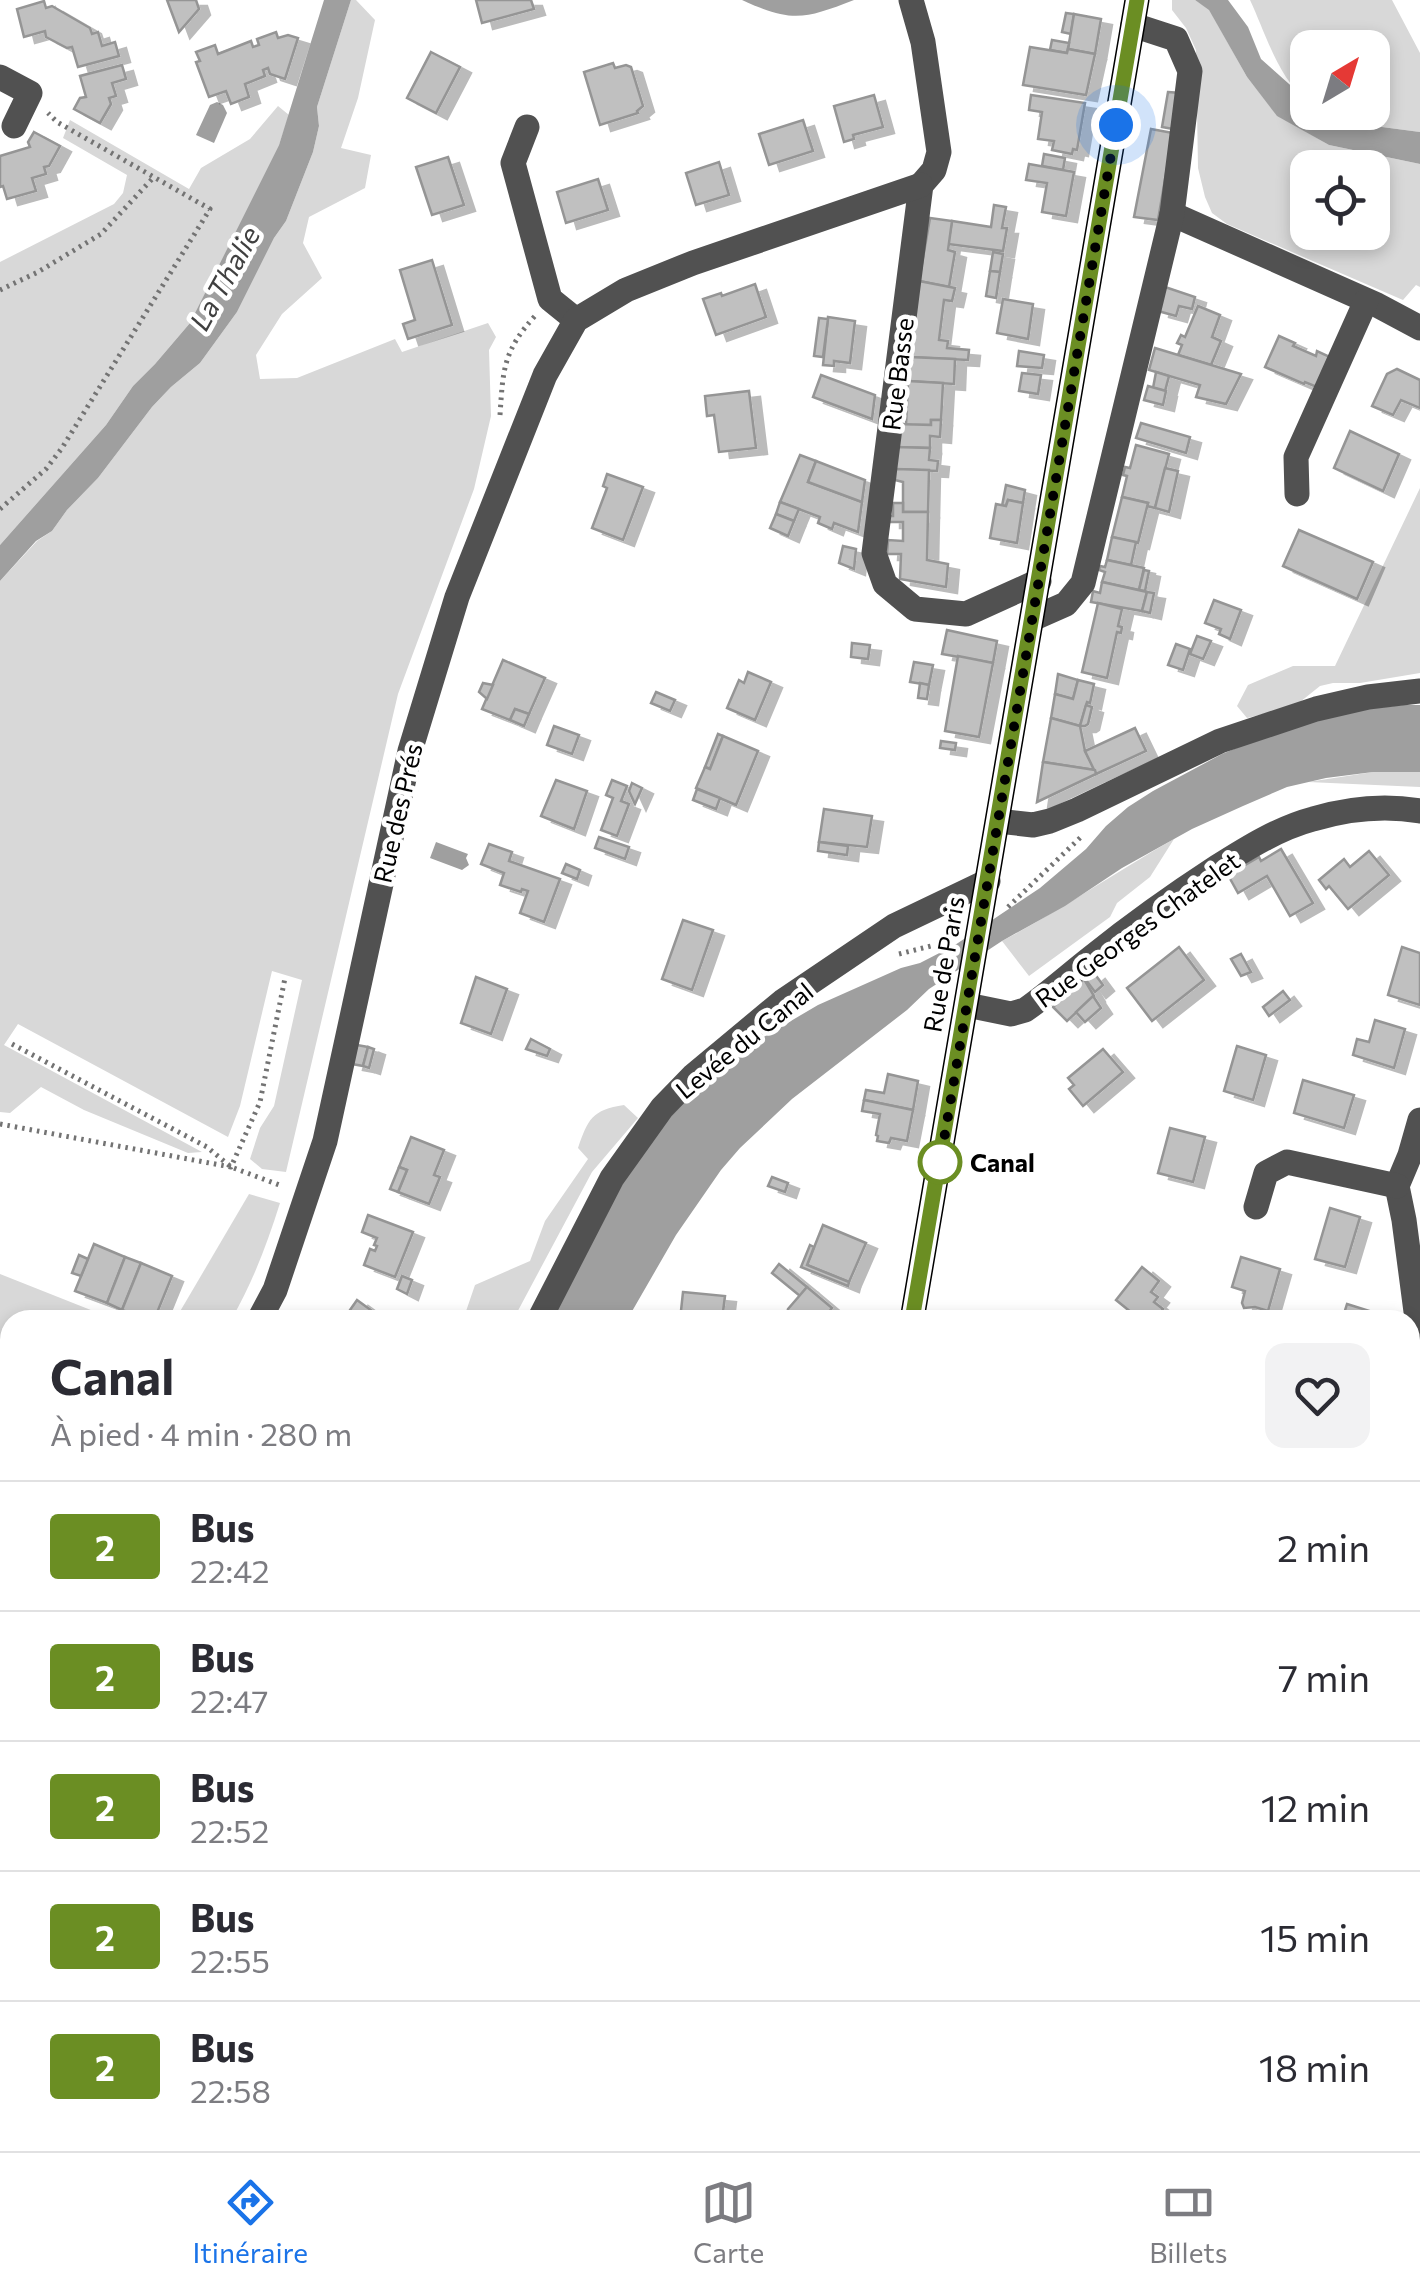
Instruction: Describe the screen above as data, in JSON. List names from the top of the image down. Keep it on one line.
{"streets":{"main road":["Rue de Paris"],"street":["Rue Basse","Rue des Prés","Rue Georges Chatelet","Levée du Canal"]},"crossings":[["Rue Basse","Rue des Prés"],["Rue Basse","Rue de Paris"],["Rue Georges Chatelet","Rue de Paris"],["Rue de Paris","Levée du Canal"]],"water":["La Thalie"],"places":["Canal"],"lines":["bus line 2"],"north":"top right","page":{"heading":["Canal","À pied · 4 min · 280 m"],"list":[{"mark":"2","name":"Bus","note":"22:42","value":"2 min"},{"mark":"2","name":"Bus","note":"22:47","value":"7 min"},{"mark":"2","name":"Bus","note":"22:52","value":"12 min"},{"mark":"2","name":"Bus","note":"22:55","value":"15 min"},{"mark":"2","name":"Bus","note":"22:58","value":"18 min"}],"tabs":["Itinéraire","Carte","Billets"]}}
